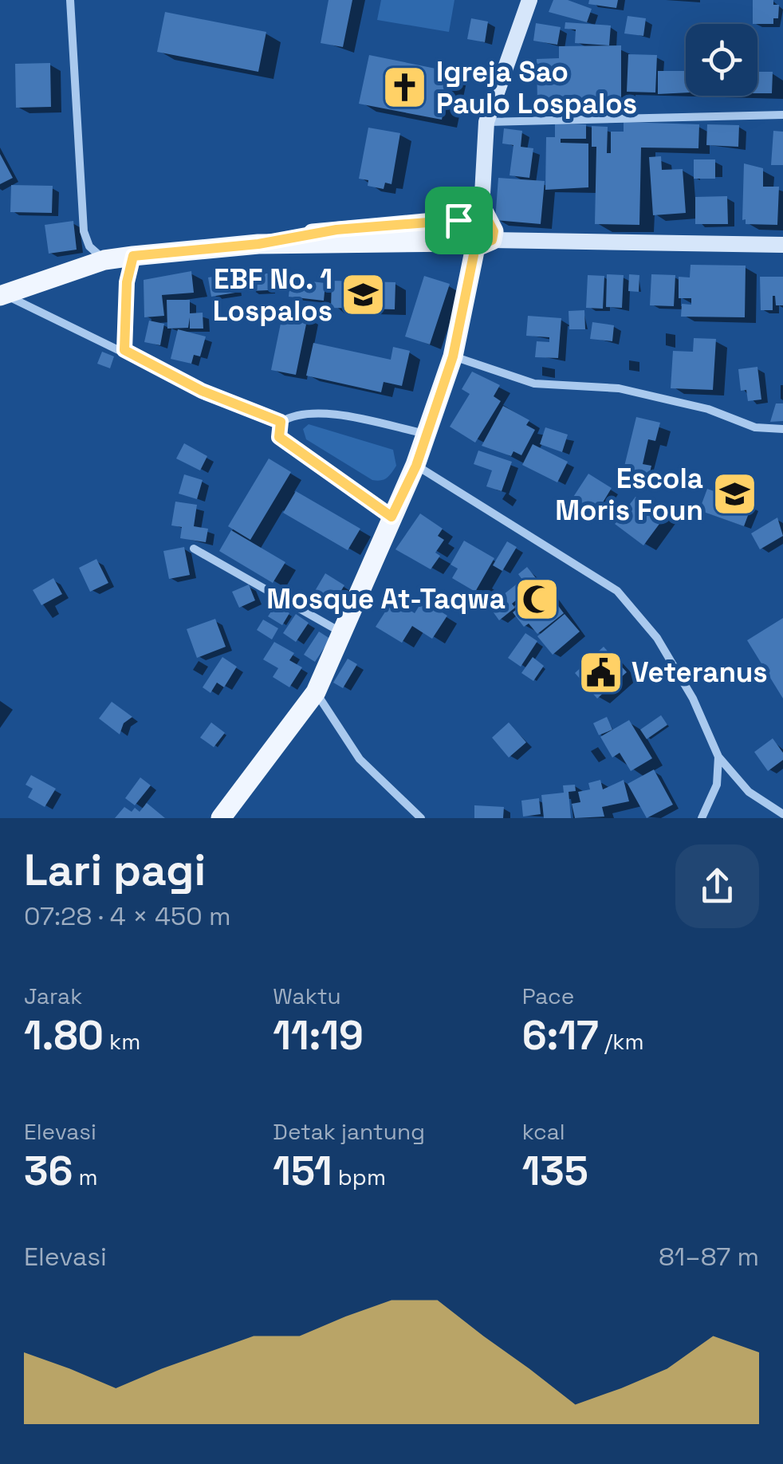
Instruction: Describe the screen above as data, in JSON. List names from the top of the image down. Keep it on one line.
{"places":{"church":["Igreja Sao Paulo Lospalos"],"school or university":["EBF No. 1 Lospalos","Escola Moris Foun"],"mosque":["Mosque At-Taqwa"],"public building":["Veteranus"]},"page":{"heading":["Lari pagi","07:28 · 4 × 450 m"],"stats":[["Jarak","1.80 km"],["Waktu","11:19"],["Pace","6:17 /km"],["Elevasi","36 m"],["Detak jantung","151 bpm"],["kcal","135"]],"chart":["Elevasi","81–87 m"]}}
